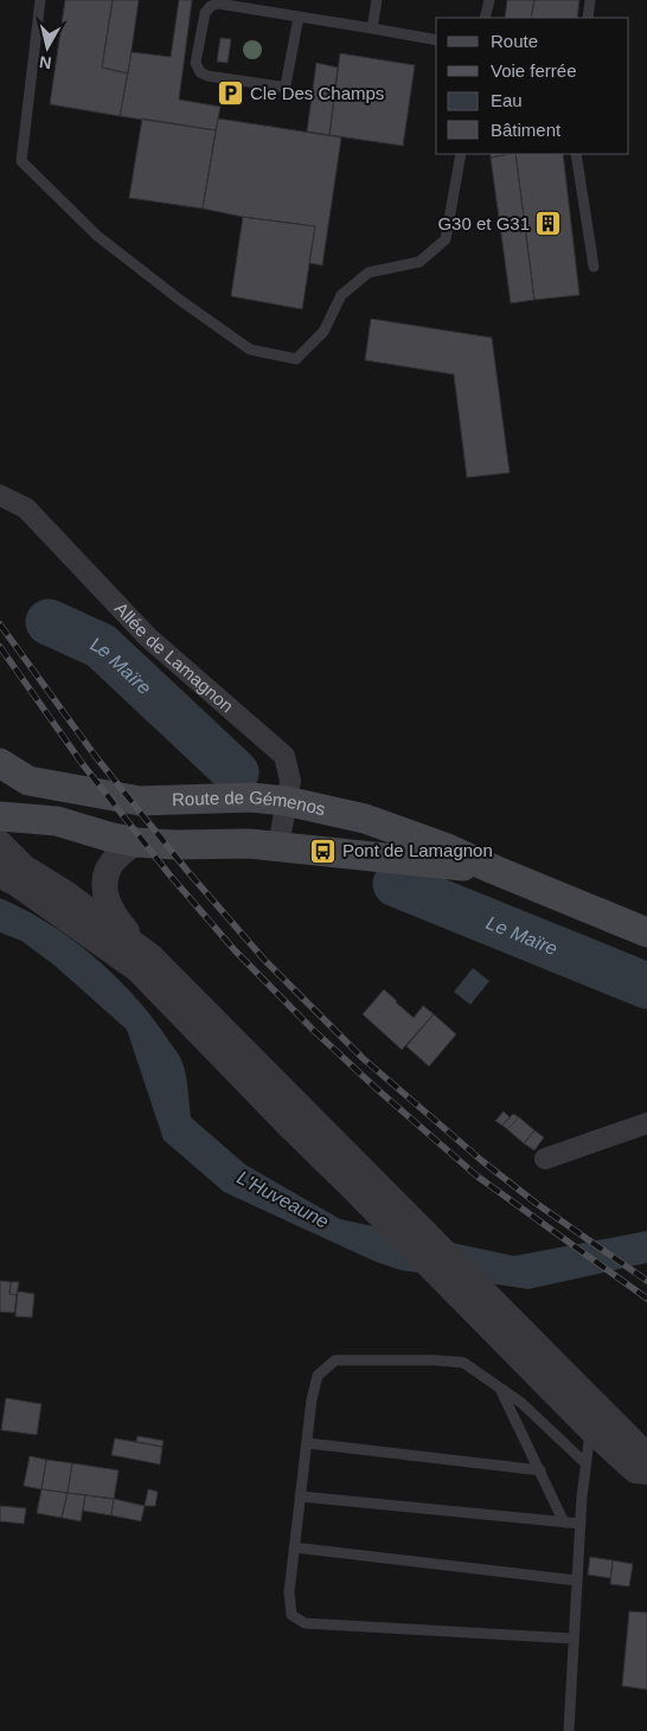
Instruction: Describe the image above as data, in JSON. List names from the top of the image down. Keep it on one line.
{"streets":{"main road":["Route de Gémenos"],"street":["Allée de Lamagnon"]},"crossings":[["Allée de Lamagnon","Route de Gémenos"]],"water":["Le Maïre","L'Huveaune"],"places":{"parking":["Cle Des Champs"],"building":["G30 et G31"],"bus stop":["Pont de Lamagnon"]},"legend":["Route","Voie ferrée","Eau","Bâtiment"],"north":"bottom"}
